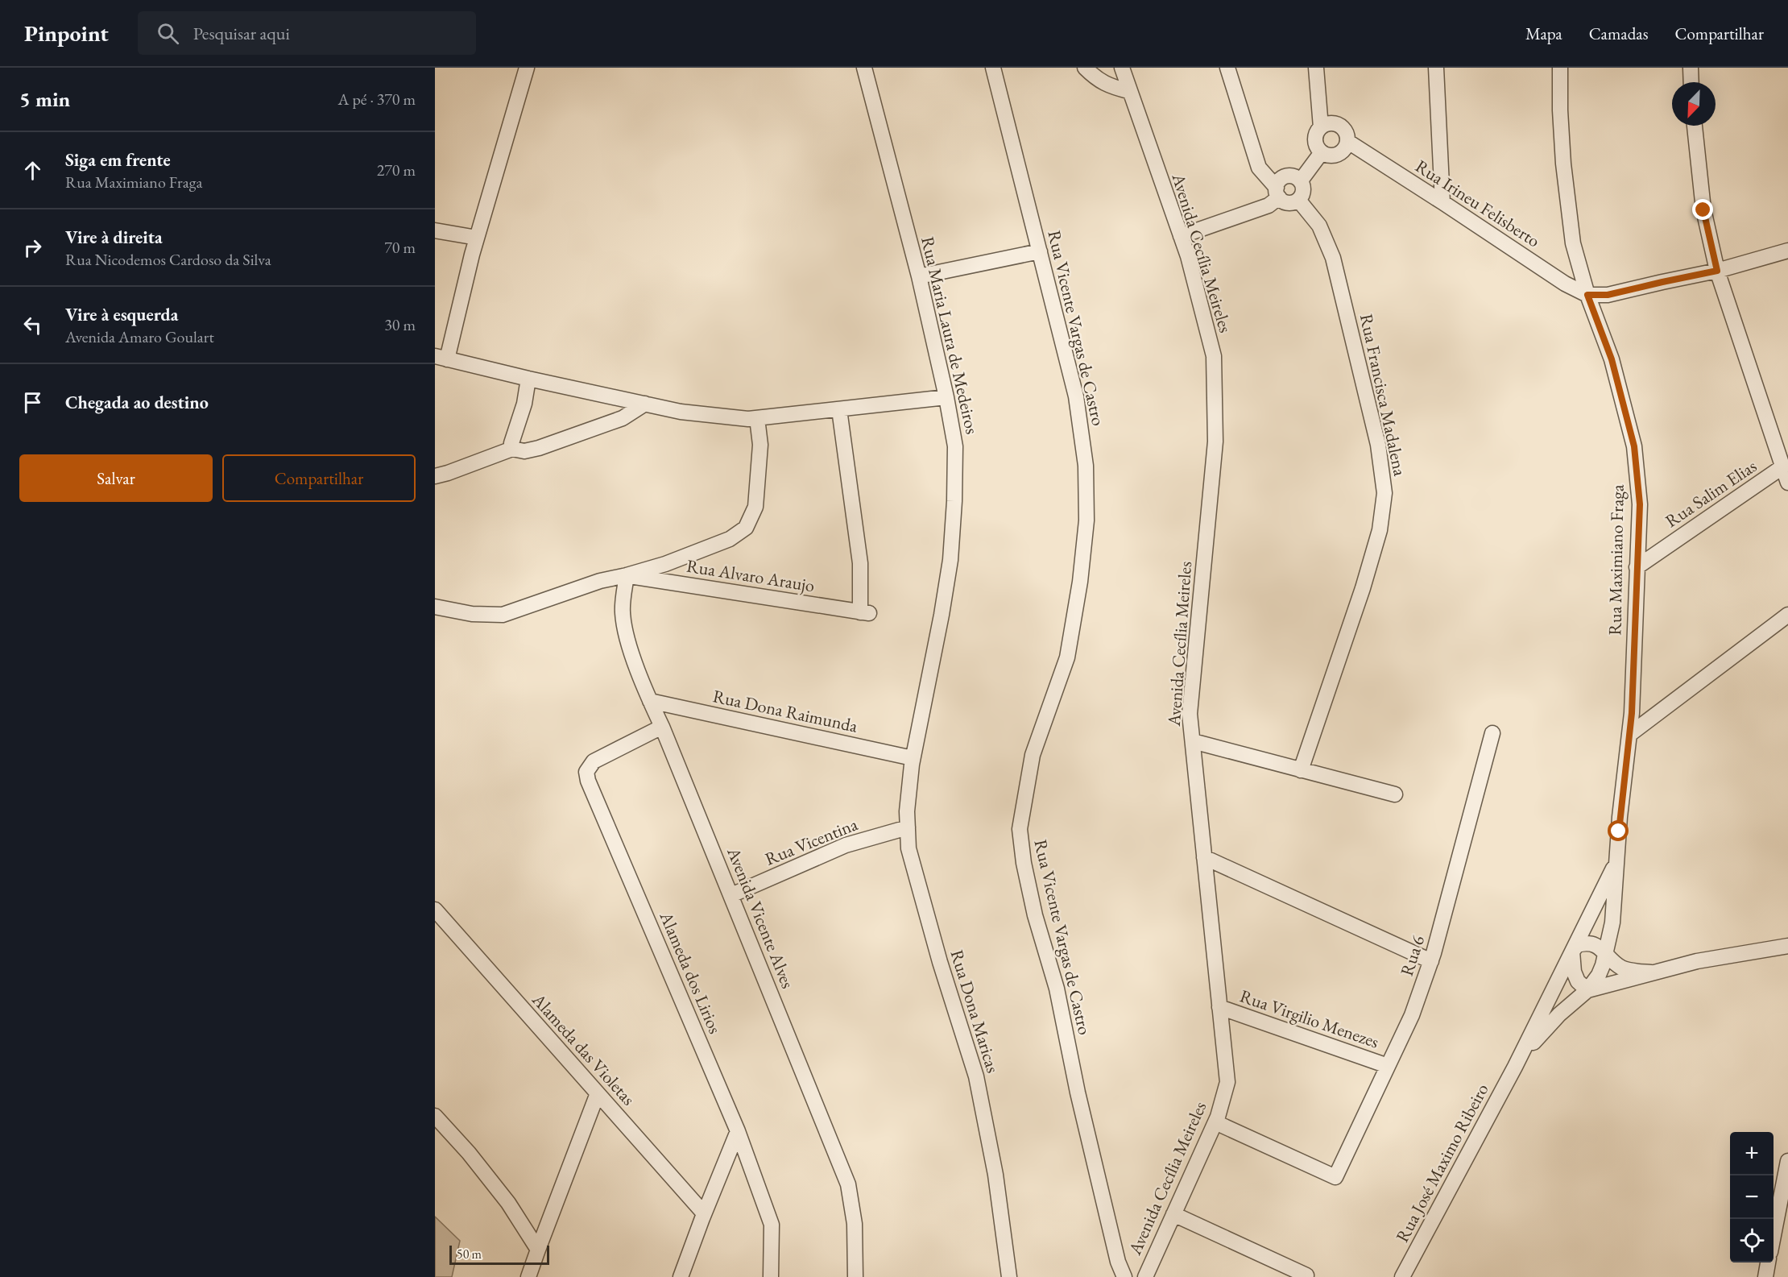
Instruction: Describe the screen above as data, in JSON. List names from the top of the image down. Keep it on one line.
{"streets":{"street":["Rua Irineu Felisberto","Avenida Cecília Meireles","Rua Vicente Vargas de Castro","Rua Maria Laura de Medeiros","Rua Francisca Madalena","Rua Salim Elias","Rua Maximiano Fraga","Rua Alvaro Araujo","Rua Dona Raimunda","Rua Vicentina","Avenida Vicente Alves","Rua 6","Alameda dos Lirios","Rua Dona Maricas","Rua Virgilio Menezes","Alameda das Violetas","Rua José Maximo Ribeiro"]},"crossings":[["Rua Irineu Felisberto","Rua Maximiano Fraga"],["Avenida Cecília Meireles","Rua 6"],["Avenida Cecília Meireles","Rua Virgilio Menezes"],["Rua Maria Laura de Medeiros","Rua Dona Raimunda"],["Rua Maria Laura de Medeiros","Rua Dona Maricas"],["Rua Salim Elias","Rua Maximiano Fraga"],["Rua Maximiano Fraga","Rua José Maximo Ribeiro"],["Rua Alvaro Araujo","Avenida Vicente Alves"],["Rua Dona Raimunda","Avenida Vicente Alves"],["Rua Dona Raimunda","Rua Dona Maricas"],["Rua Vicentina","Avenida Vicente Alves"],["Rua Vicentina","Rua Dona Maricas"],["Avenida Vicente Alves","Alameda dos Lirios"],["Rua 6","Rua Virgilio Menezes"]],"scale_bar":"50 m","north":"bottom left","page":{"header":"Pinpoint","search":"Pesquisar aqui","nav":["Mapa","Camadas","Compartilhar"],"heading":["5 min","A pé · 370 m"],"list":[["Siga em frente","Rua Maximiano Fraga","270 m"],["Vire à direita","Rua Nicodemos Cardoso da Silva","70 m"],["Vire à esquerda","Avenida Amaro Goulart","30 m"],"Chegada ao destino"],"buttons":["Salvar","Compartilhar"],"map_buttons":["+","−"],"scale":"50 m"}}
